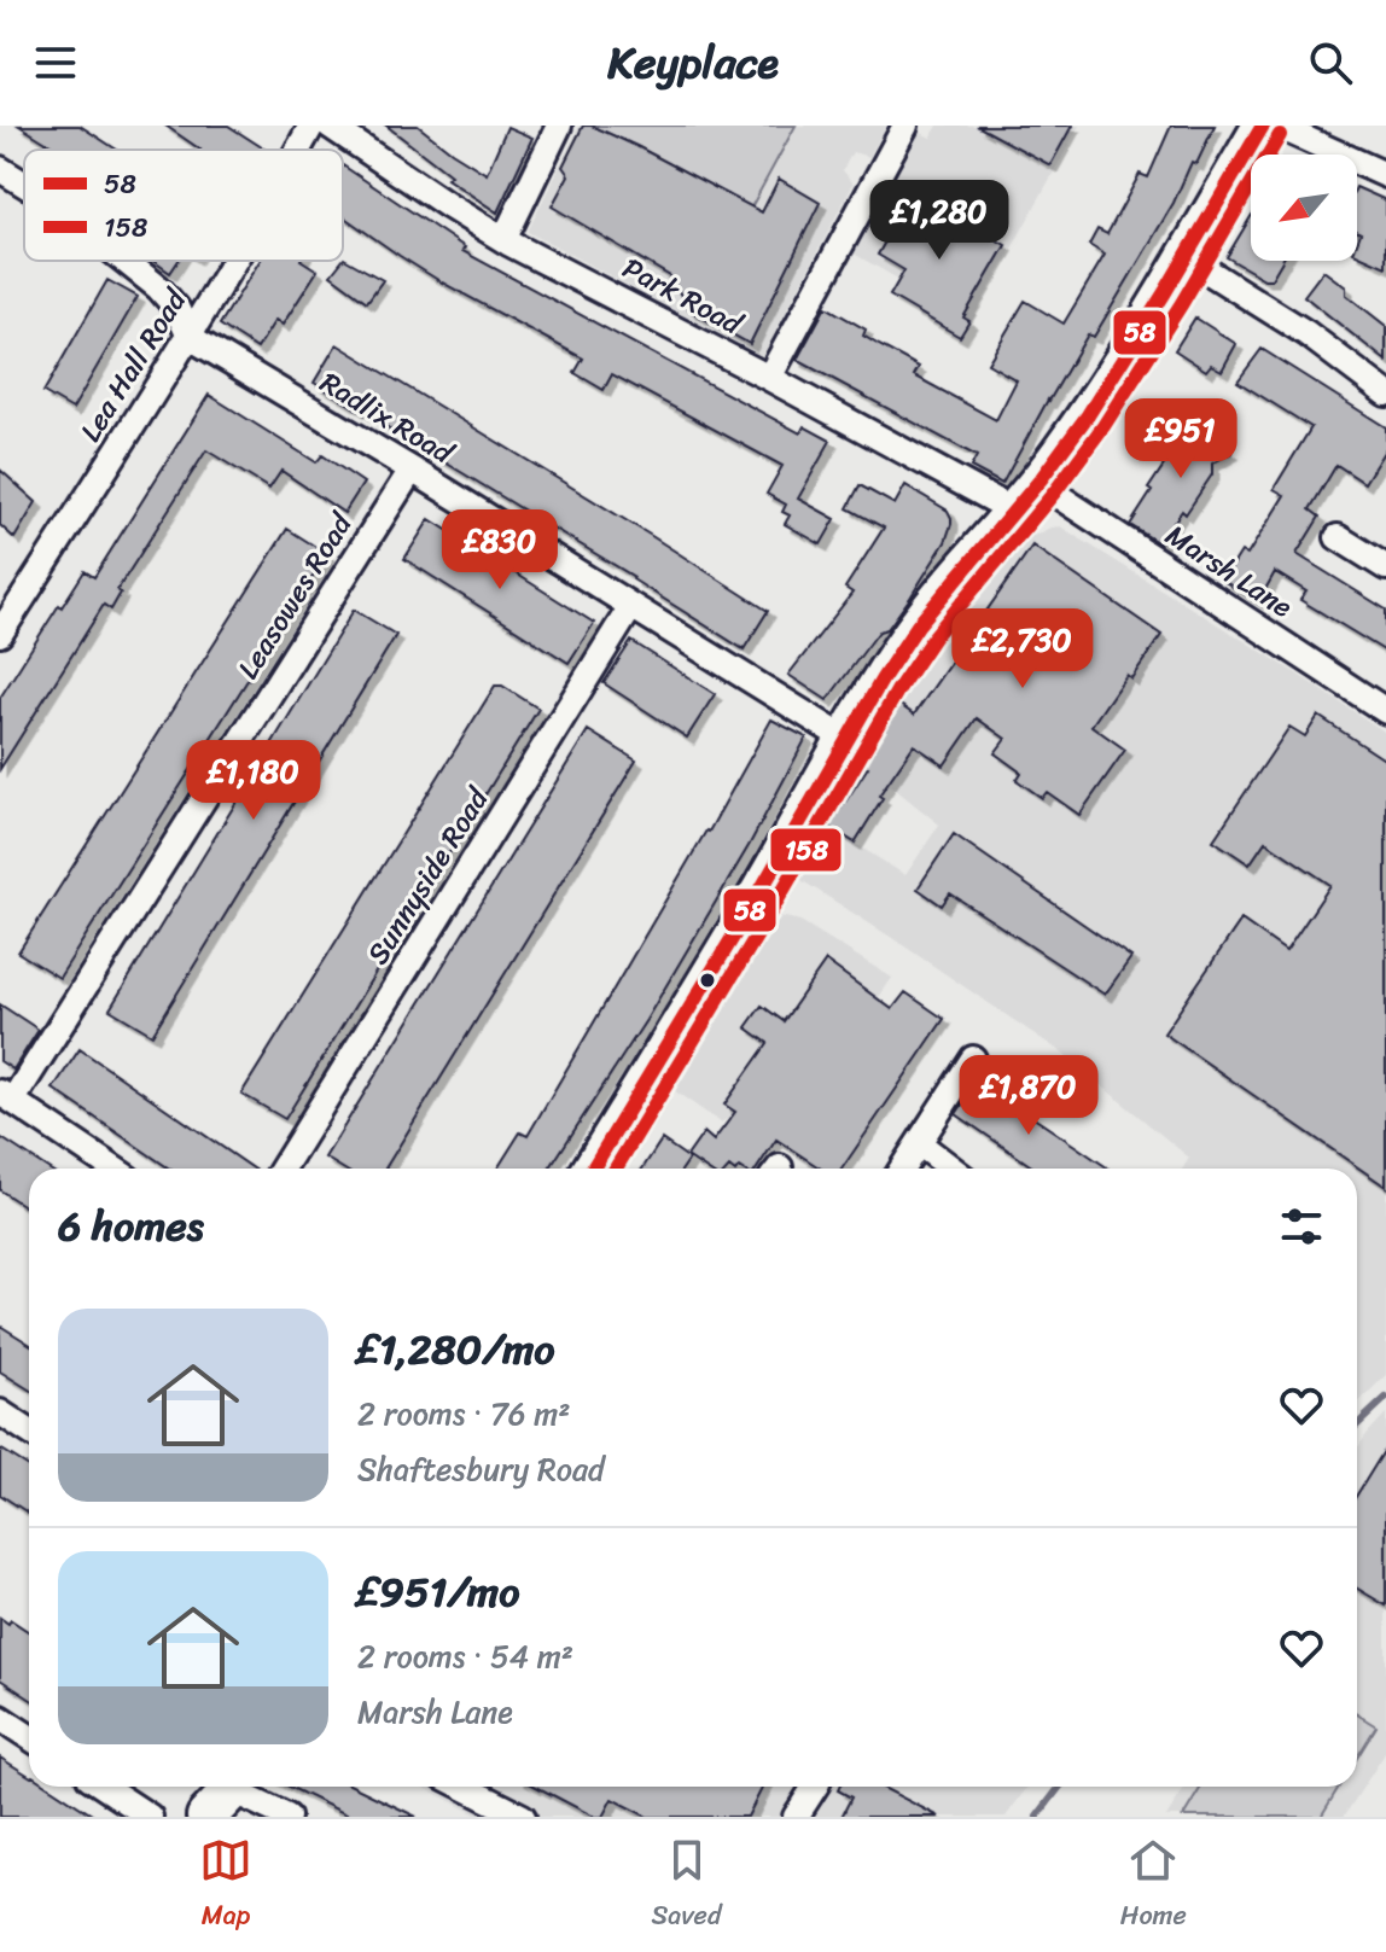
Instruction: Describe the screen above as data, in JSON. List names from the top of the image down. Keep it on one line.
{"streets":{"street":["Park Road","Lea Hall Road","Radlix Road","Marsh Lane","Leasowes Road","Sunnyside Road"]},"crossings":[["Park Road","Marsh Lane"],["Lea Hall Road","Radlix Road"],["Radlix Road","Leasowes Road"],["Radlix Road","Sunnyside Road"]],"lines":["transit line 58","transit line 158"],"legend":["58","158"],"north":"bottom left","page":{"header":"Keyplace","price":["£1,280","£951","£830","£2,730","£1,180","£1,870"],"heading":"6 homes","list":[{"name":"£1,280/mo","note":"2 rooms · 76 m² · Shaftesbury Road"},{"name":"£951/mo","note":"2 rooms · 54 m² · Marsh Lane"}],"tabs":["Map","Saved","Home"]}}
